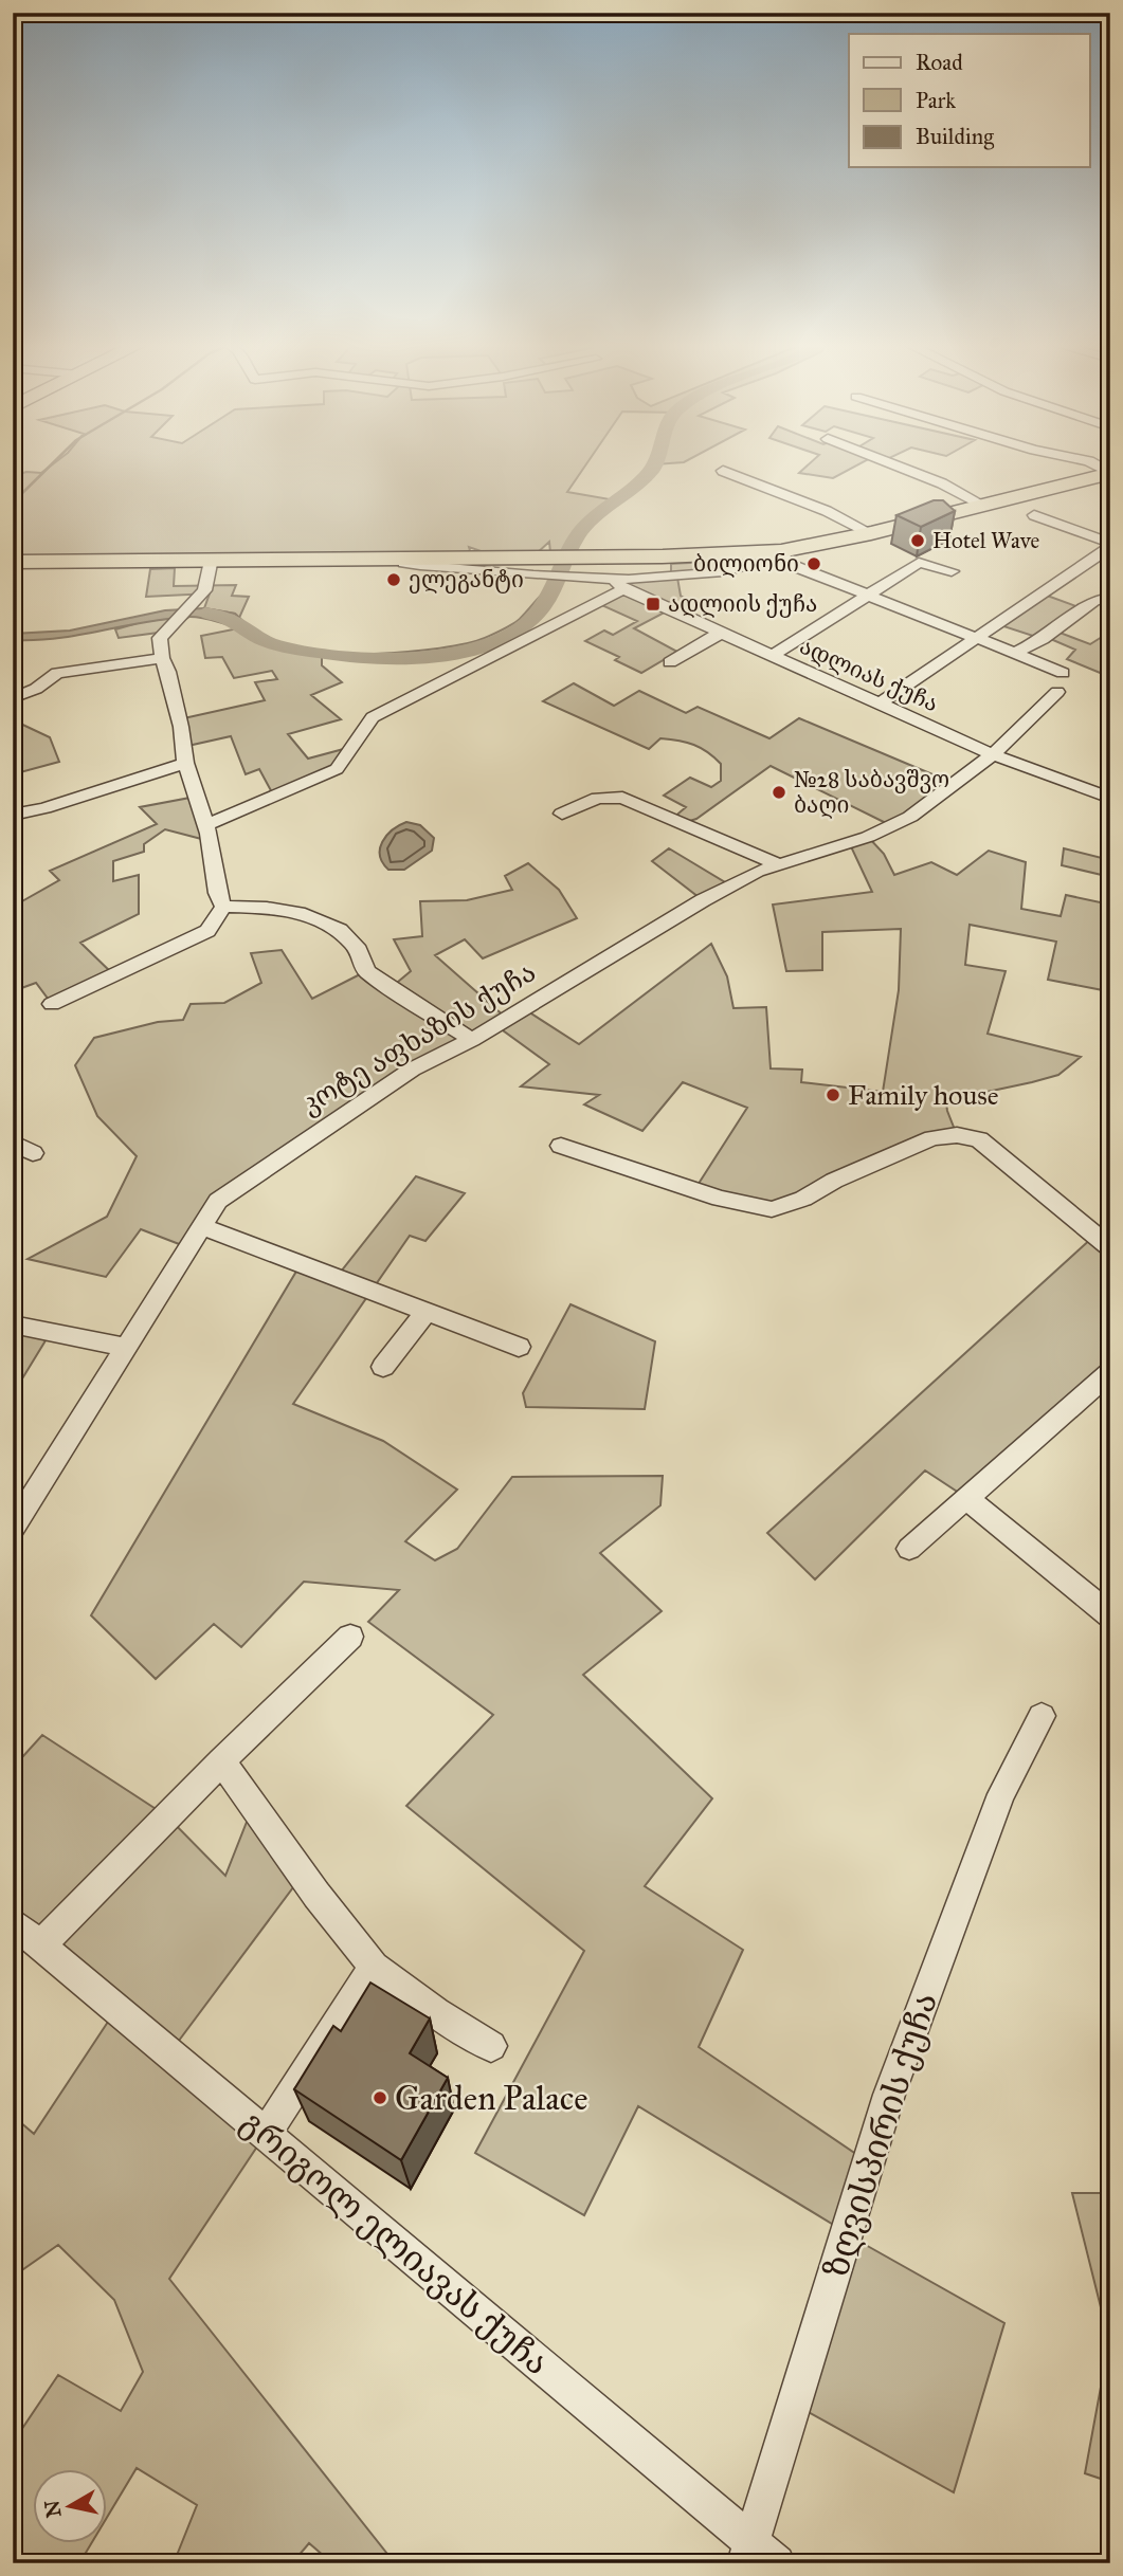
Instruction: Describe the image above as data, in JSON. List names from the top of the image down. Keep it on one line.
{"streets":{"street":["ადლიას ქუჩა","კოტე აფხაზის ქუჩა","ზღვისპირის ქუჩა","გრიგოლ ელიავას ქუჩა"]},"crossings":[["ადლიას ქუჩა","კოტე აფხაზის ქუჩა"],["ზღვისპირის ქუჩა","გრიგოლ ელიავას ქუჩა"]],"places":{"other":["Hotel Wave","ბილიონი","ელეგანტი","№28 საბავშვო ბაღი","Family house","Garden Palace"],"transit":["ადლიის ქუჩა"]},"legend":["Road","Park","Building"],"north":"left"}
